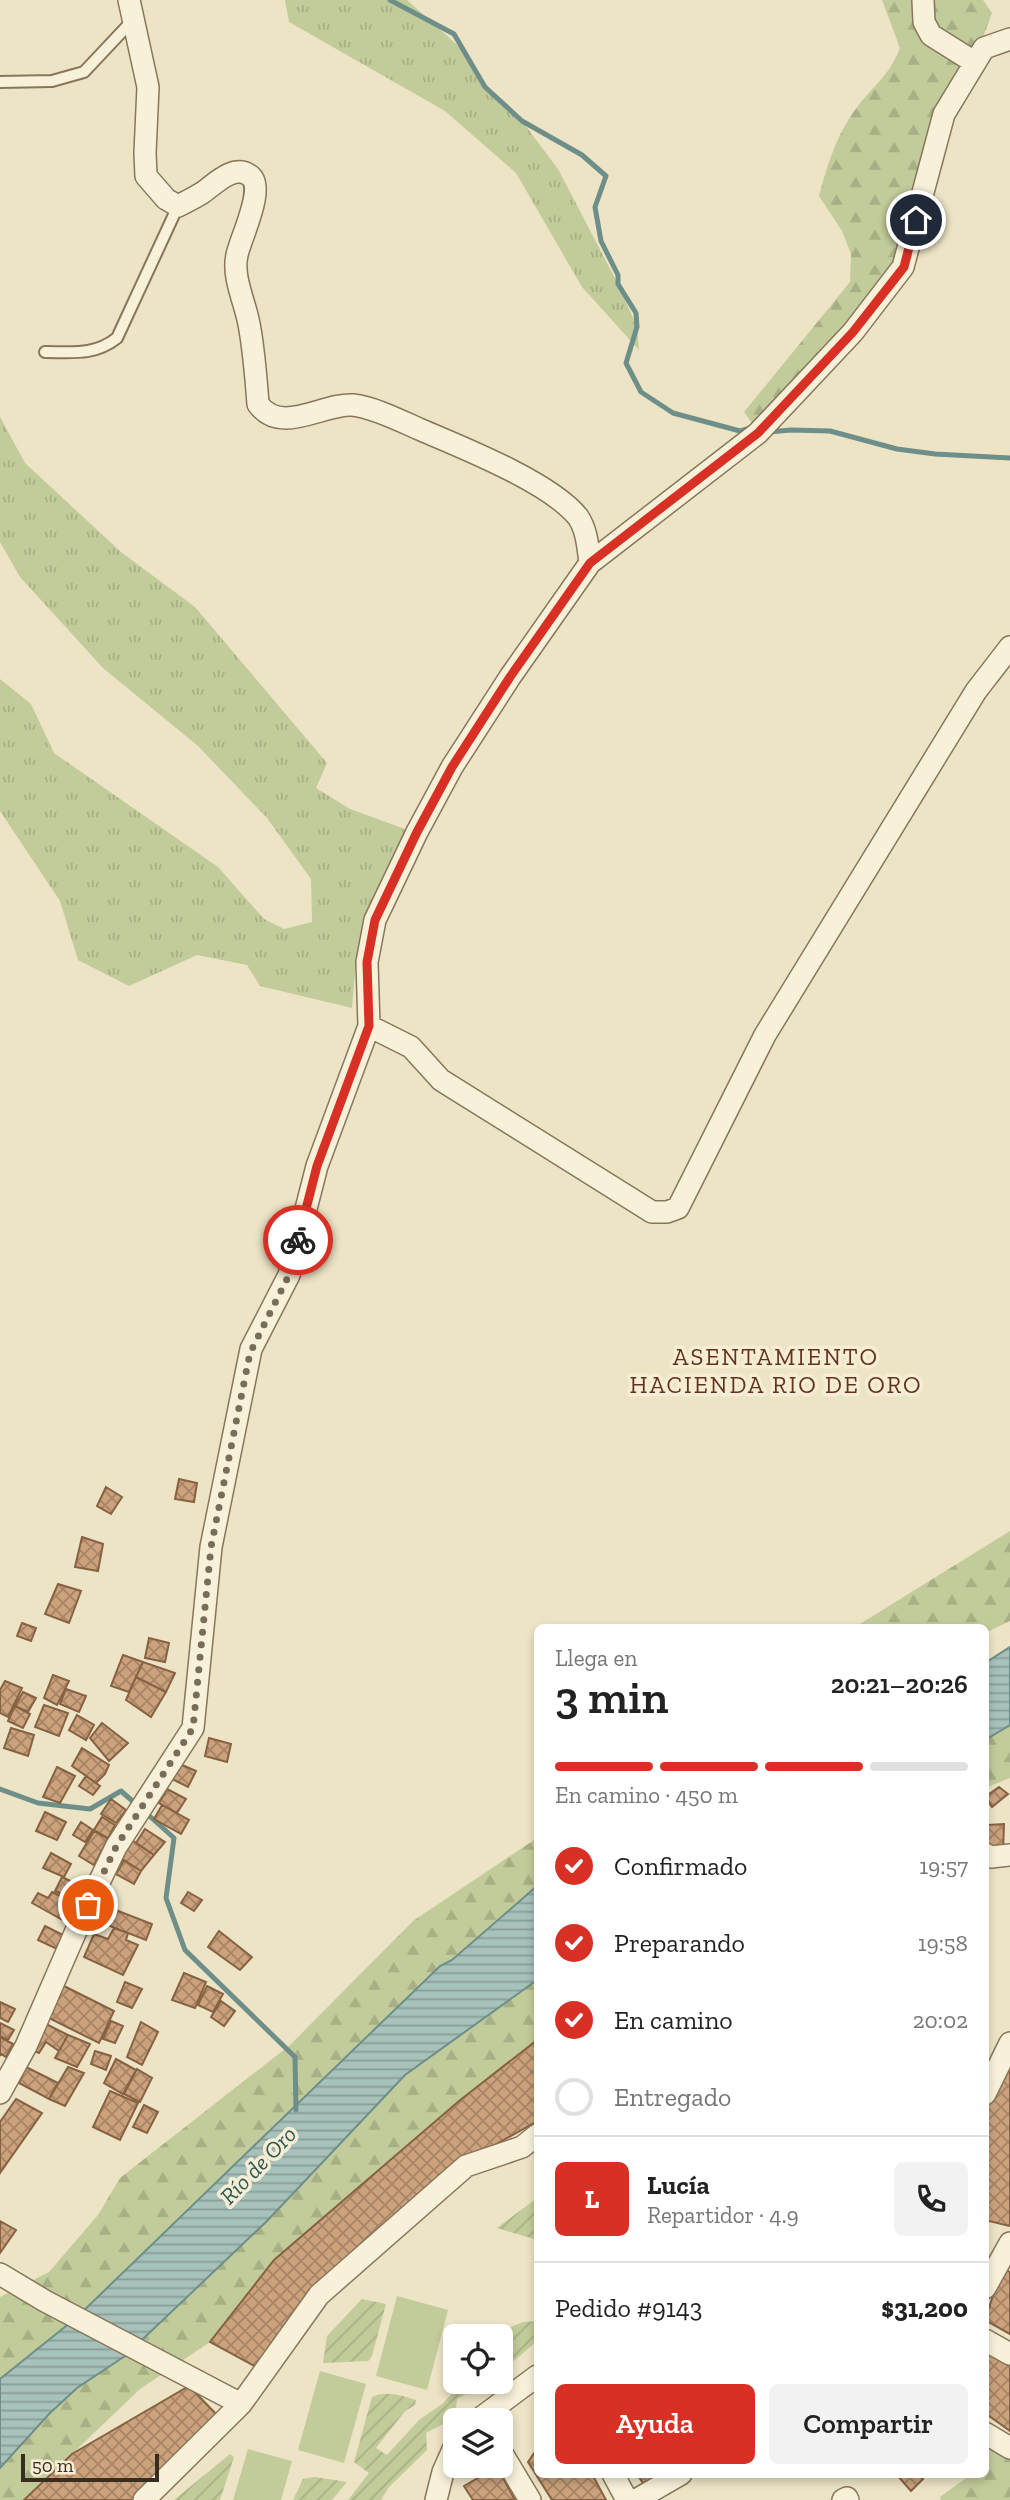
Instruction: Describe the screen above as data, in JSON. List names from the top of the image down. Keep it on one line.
{"districts":["ASENTAMIENTO HACIENDA RIO DE ORO"],"water":["Río de Oro"],"scale_bar":"50 m","page":{"heading":["3 min","Llega en","20:21–20:26"],"panel":["Lucía","Repartidor · 4.9","Pedido #9143","$31,200"],"bar":"En camino · 450 m","list":[["Confirmado","19:57"],["Preparando","19:58"],["En camino","20:02"],"Entregado"],"round":"L","buttons":["Ayuda","Compartir"],"scale":"50 m"}}
